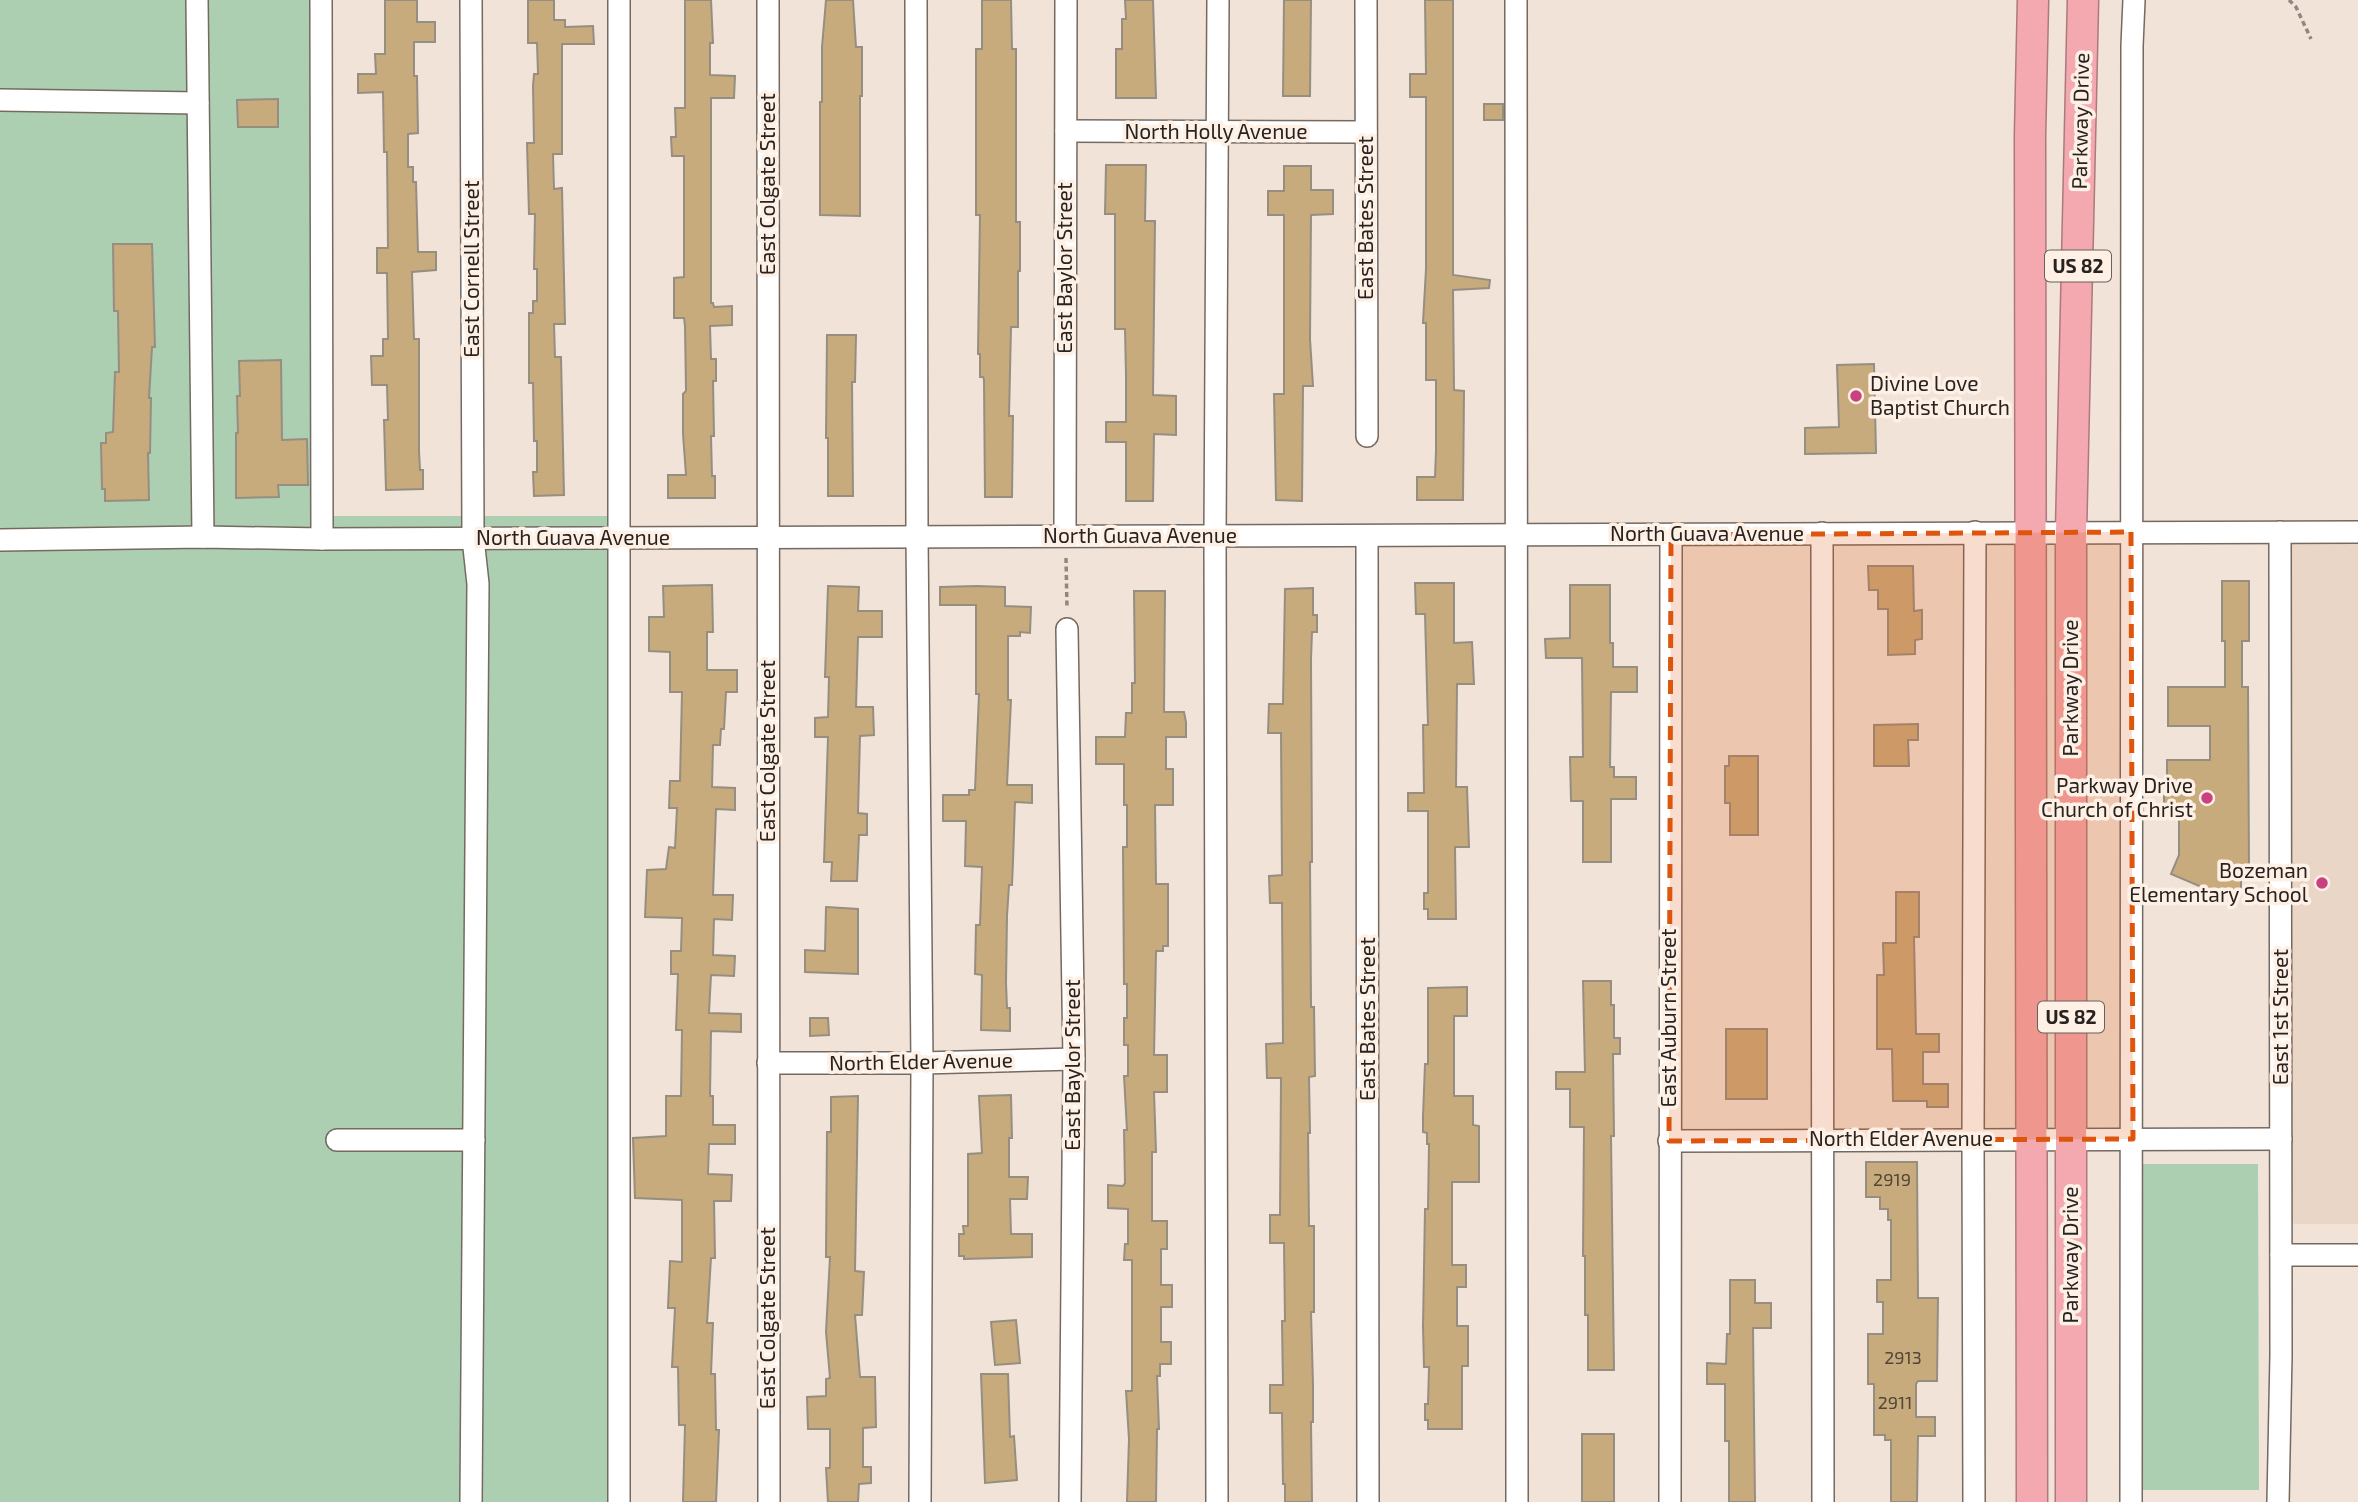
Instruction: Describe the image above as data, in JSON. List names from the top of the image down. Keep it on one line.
{"streets":{"highway":["Parkway Drive","US 82"],"street":["North Holly Avenue","East Colgate Street","East Bates Street","East Baylor Street","East Cornell Street","North Guava Avenue","East 1st Street","East Auburn Street","North Elder Avenue"]},"crossings":[["Parkway Drive","North Guava Avenue"],["Parkway Drive","North Elder Avenue"],["North Holly Avenue","East Bates Street"],["North Holly Avenue","East Baylor Street"],["East Colgate Street","North Guava Avenue"],["East Colgate Street","North Elder Avenue"],["East Bates Street","North Guava Avenue"],["East Baylor Street","North Guava Avenue"],["East Baylor Street","North Elder Avenue"],["East Cornell Street","North Guava Avenue"],["North Guava Avenue","East 1st Street"],["North Guava Avenue","East Auburn Street"],["East 1st Street","North Elder Avenue"],["East Auburn Street","North Elder Avenue"]],"places":["Divine Love Baptist Church","Parkway Drive Church of Christ","Bozeman Elementary School"],"house_numbers":["2919","2913","2911"]}
